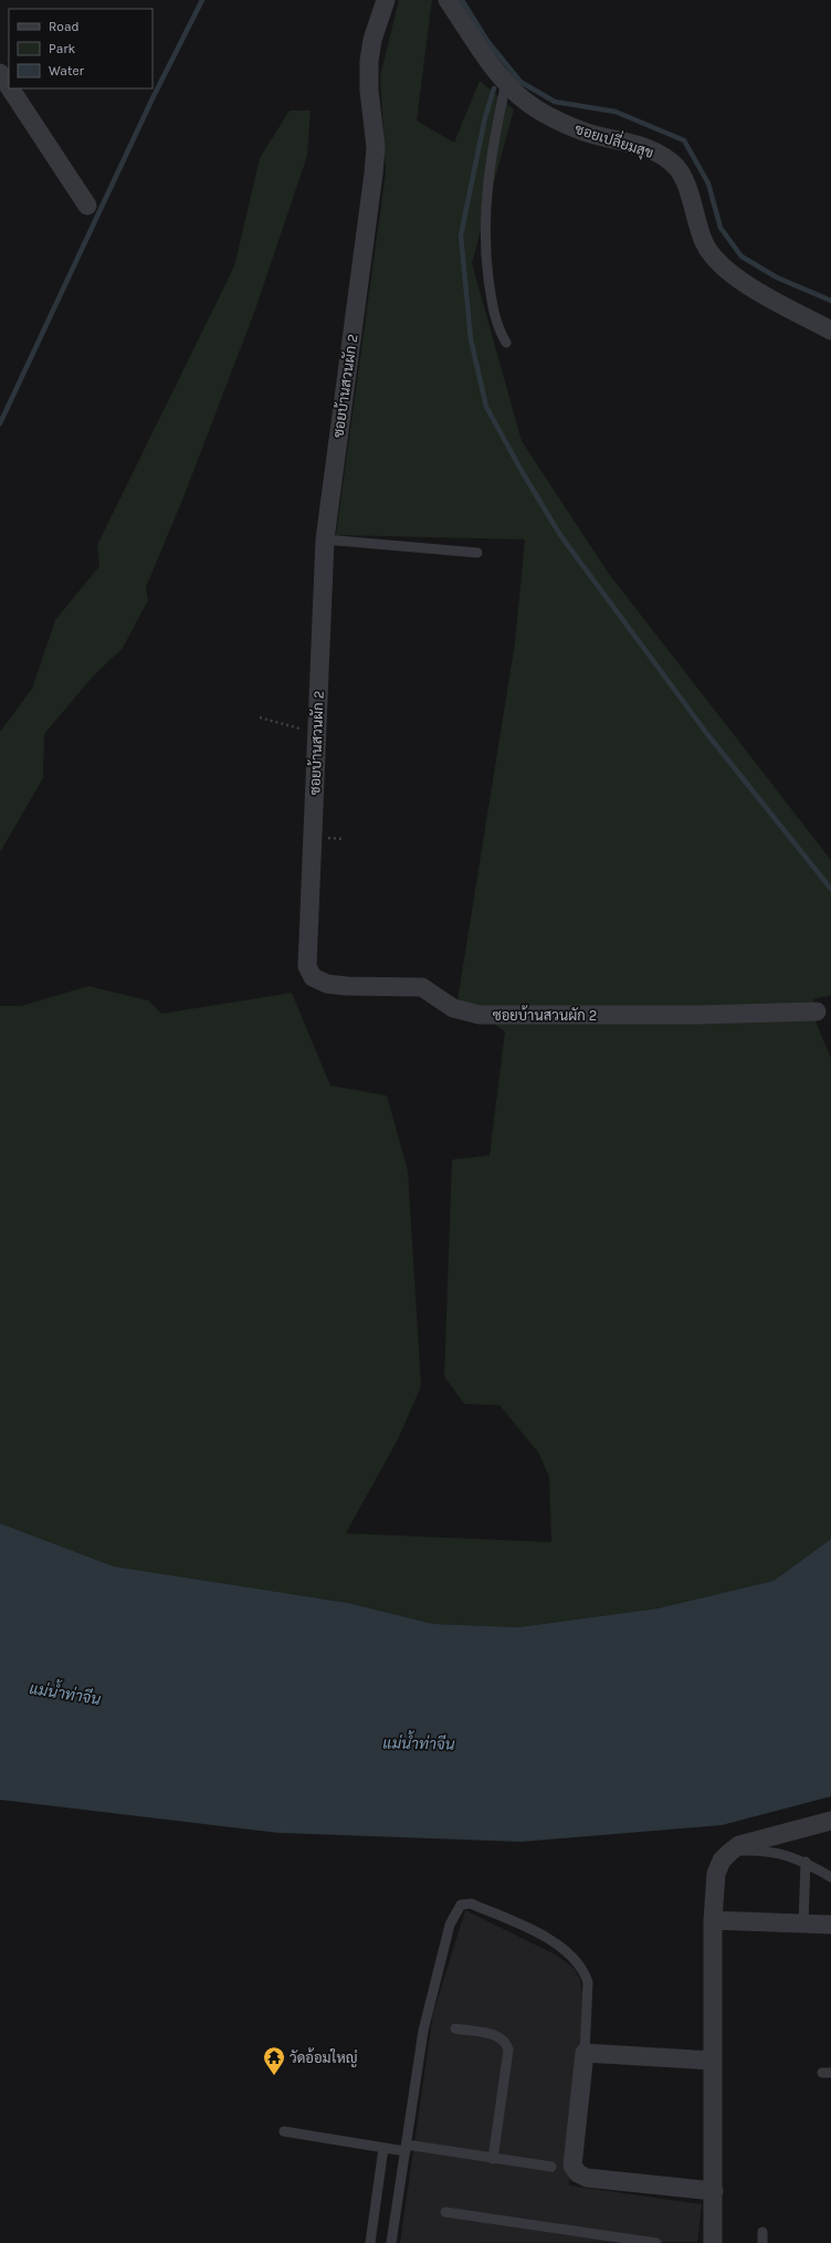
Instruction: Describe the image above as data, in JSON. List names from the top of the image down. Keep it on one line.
{"streets":{"street":["ซอยเปลี่ยมสุข","ซอยบ้านสวนผัก 2"]},"water":["แม่น้ำท่าจีน"],"places":{"temple":["วัดอ้อมใหญ่"]},"legend":["Road","Park","Water"]}
